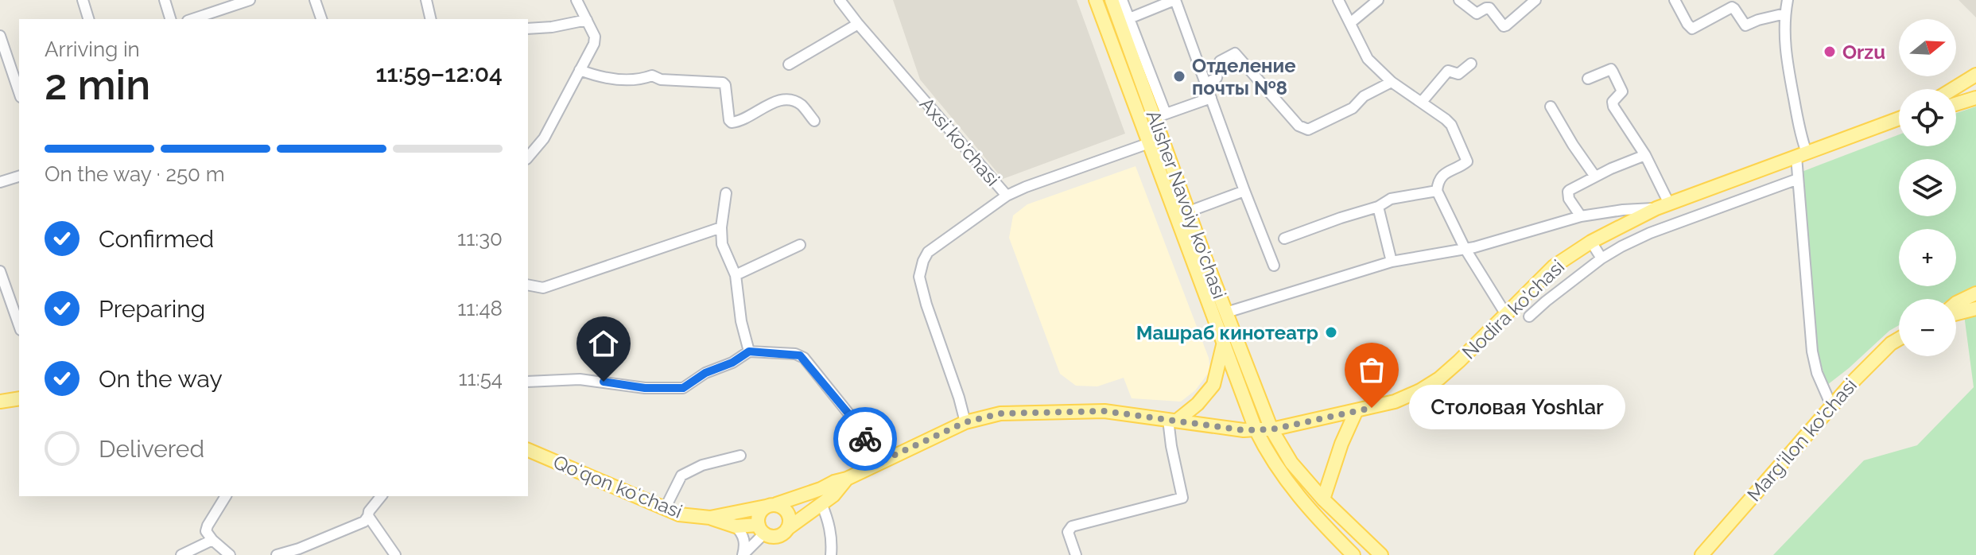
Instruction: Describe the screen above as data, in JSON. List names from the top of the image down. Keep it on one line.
{"streets":{"main road":["Alisher Navoiy ko'chasi","Nodira ko'chasi","Marg'ilon ko'chasi","Qoʻqon koʻchasi"],"street":["Axsi ko'chasi"]},"crossings":[["Axsi ko'chasi","Alisher Navoiy ko'chasi"],["Alisher Navoiy ko'chasi","Nodira ko'chasi"],["Alisher Navoiy ko'chasi","Qoʻqon koʻchasi"],["Nodira ko'chasi","Qoʻqon koʻchasi"]],"places":["Orzu","Отделение почты №8","Машраб кинотеатр","Столовая Yoshlar"],"north":"right","page":{"map_buttons":["+","−"],"heading":["2 min","Arriving in","11:59–12:04"],"bar":"On the way · 250 m","list":[["Confirmed","11:30"],["Preparing","11:48"],["On the way","11:54"],"Delivered"],"bubble":"Столовая Yoshlar"}}
